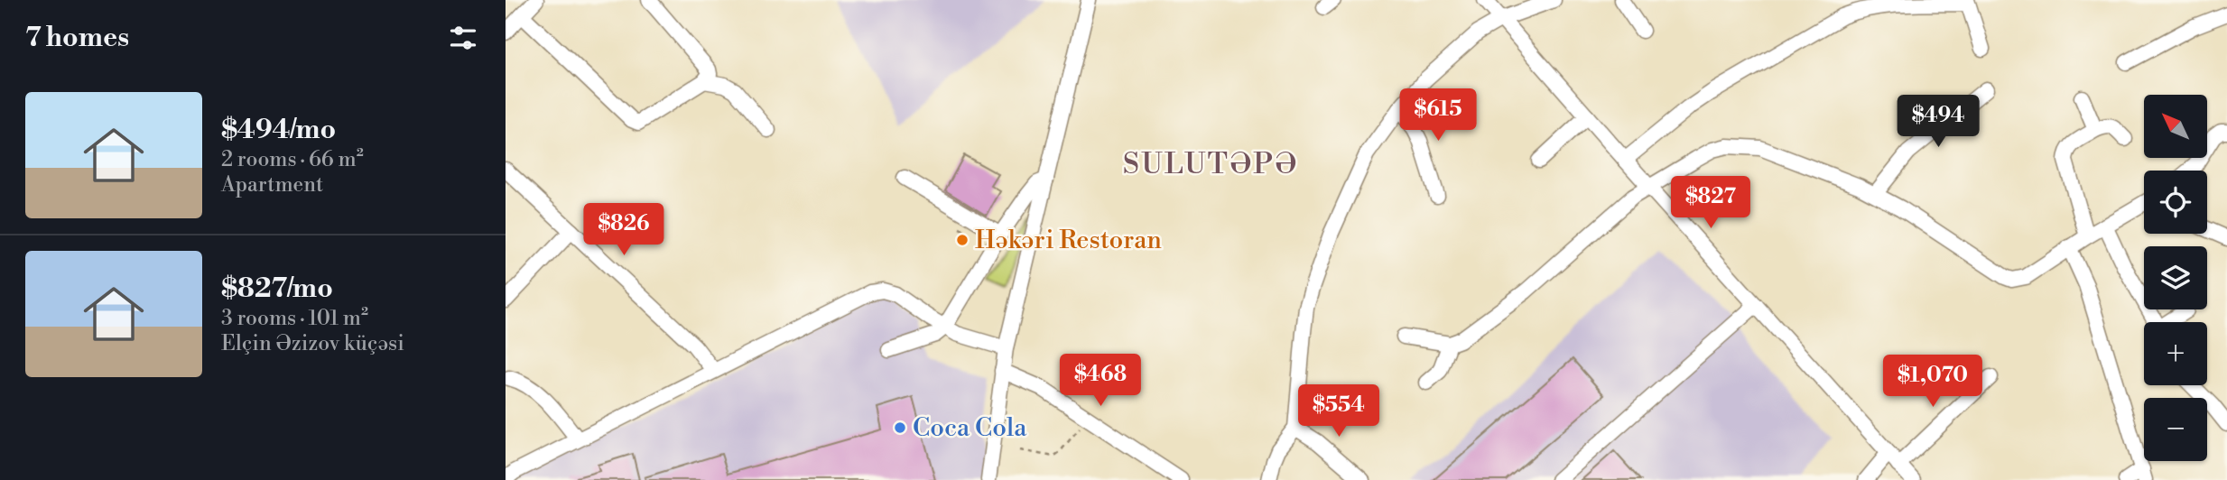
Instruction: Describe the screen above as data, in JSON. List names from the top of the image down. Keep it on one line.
{"districts":["SULUTƏPƏ"],"places":["Həkəri Restoran","Coca Cola"],"north":"top left","page":{"heading":"7 homes","list":[{"name":"$494/mo","note":"2 rooms · 66 m² · Apartment"},{"name":"$827/mo","note":"3 rooms · 101 m² · Elçin Əzizov küçəsi"}],"price":["$615","$494","$827","$826","$468","$1,070","$554"],"map_buttons":["+","−"]}}
